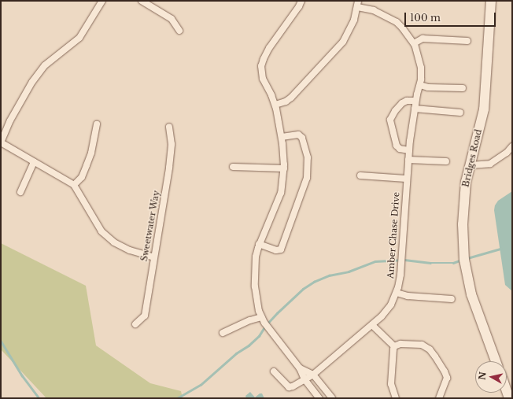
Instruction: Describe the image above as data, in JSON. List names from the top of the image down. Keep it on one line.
{"streets":{"street":["Bridges Road","Sweetwater Way","Amber Chase Drive"]},"scale_bar":"100 m","north":"left"}
